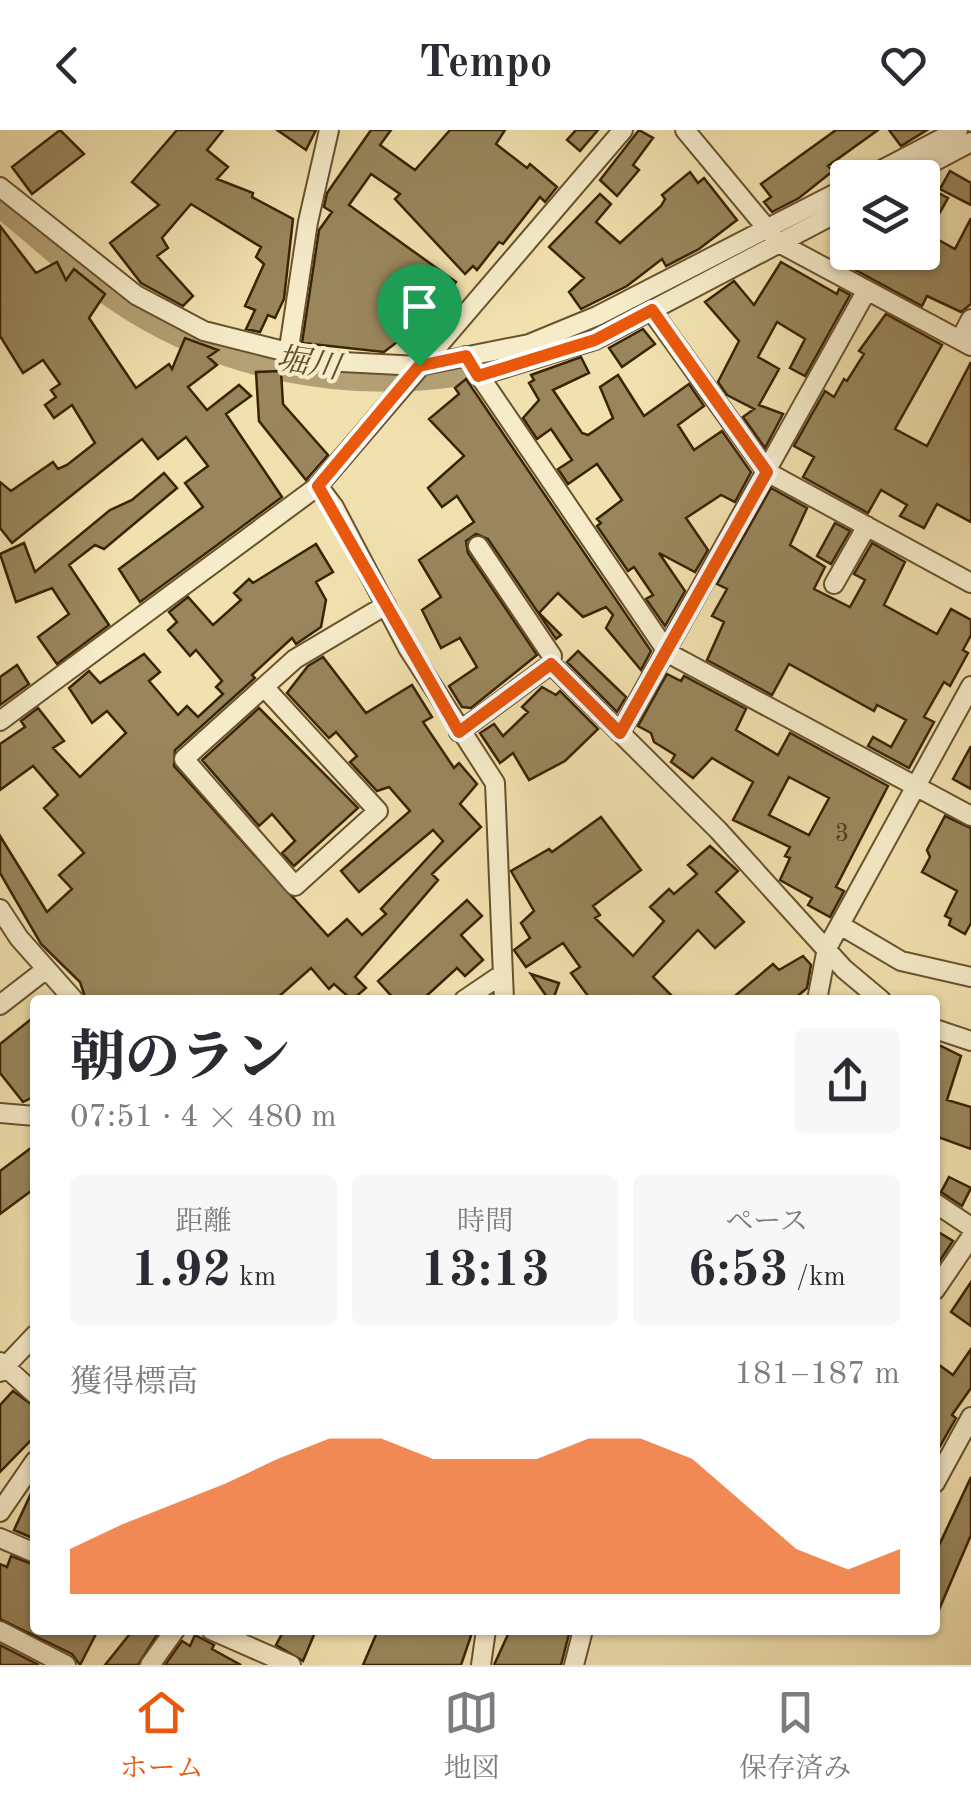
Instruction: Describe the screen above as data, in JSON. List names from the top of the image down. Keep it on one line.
{"water":["堀川"],"house_numbers":["3"],"page":{"header":"Tempo","heading":["朝のラン","07:51 · 4 × 480 m"],"stats":[["距離","1.92 km"],["時間","13:13"],["ペース","6:53 /km"]],"chart":["獲得標高","181–187 m"],"tabs":["ホーム","地図","保存済み"]}}
